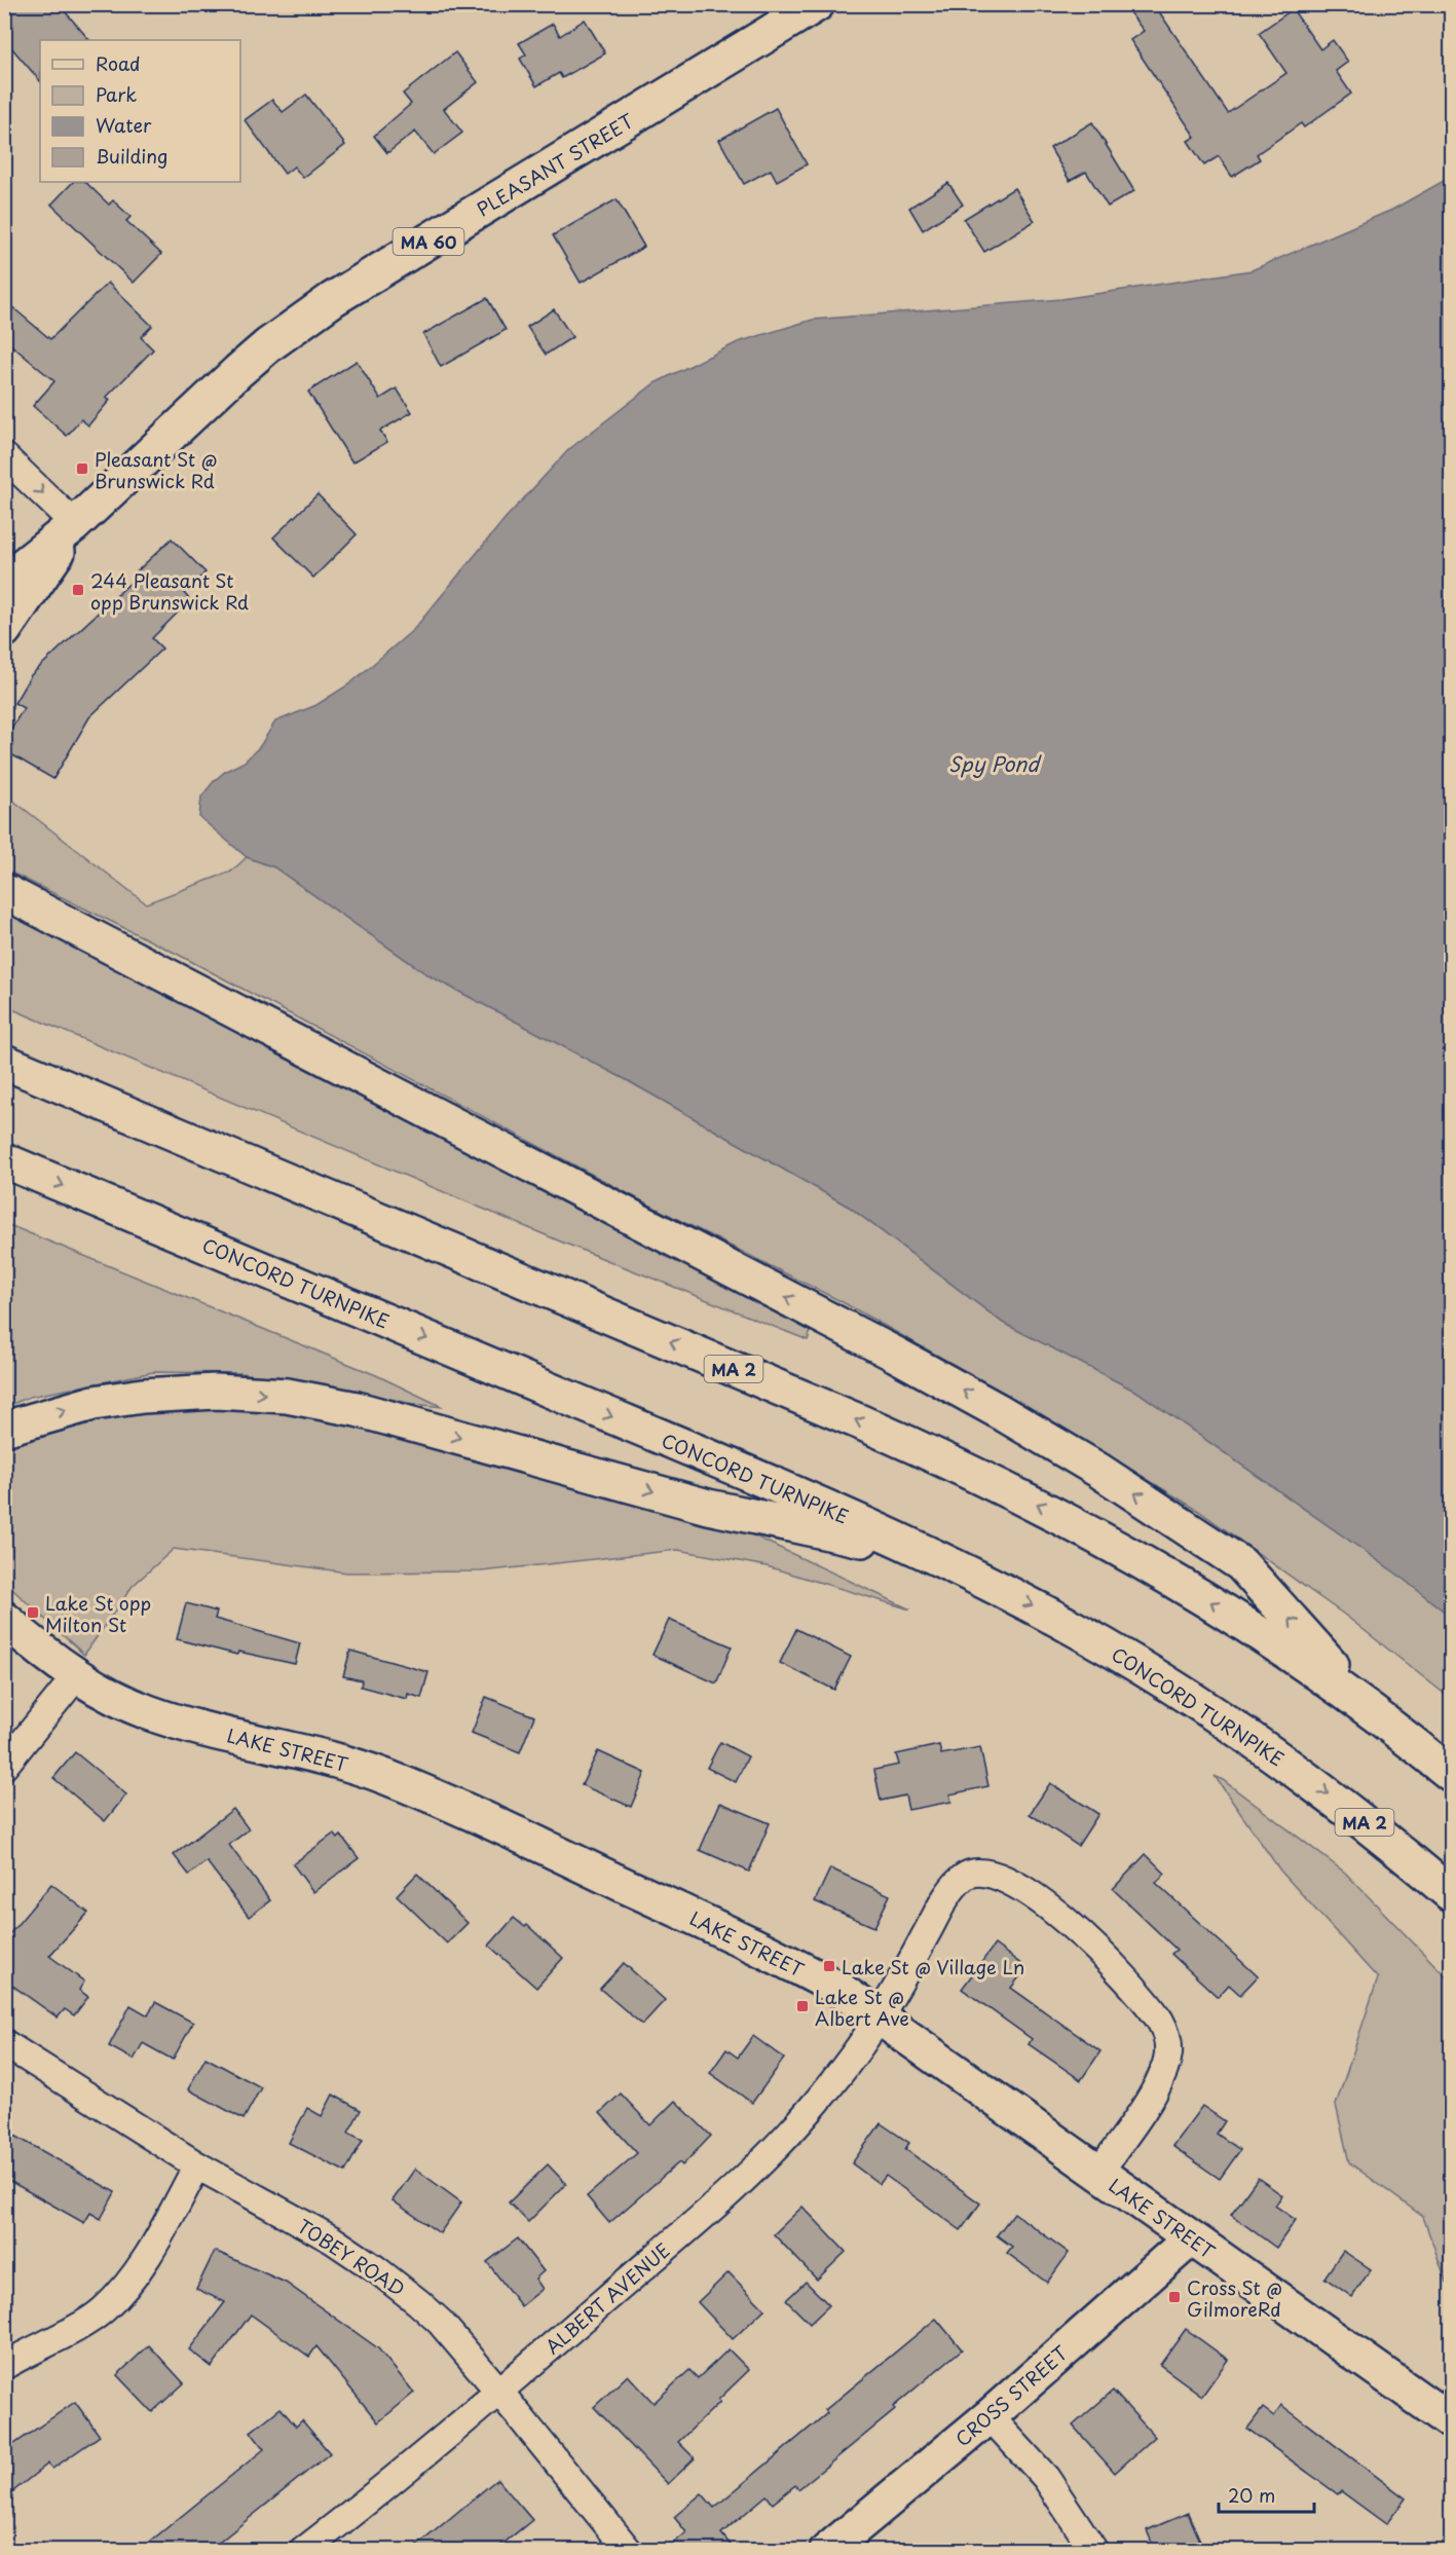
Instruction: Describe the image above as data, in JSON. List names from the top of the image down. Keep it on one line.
{"streets":{"main road":["PLEASANT STREET","MA 60","CONCORD TURNPIKE","MA 2","LAKE STREET","CROSS STREET"],"street":["TOBEY ROAD","ALBERT AVENUE"]},"crossings":[["LAKE STREET","ALBERT AVENUE"],["LAKE STREET","CROSS STREET"],["TOBEY ROAD","ALBERT AVENUE"]],"water":["Spy Pond"],"places":{"transit":["Pleasant St @ Brunswick Rd","244 Pleasant St opp Brunswick Rd","Lake St opp Milton St","Lake St @ Village Ln","Lake St @ Albert Ave","Cross St @ GilmoreRd"]},"legend":["Road","Park","Water","Building"],"scale_bar":"20 m"}
